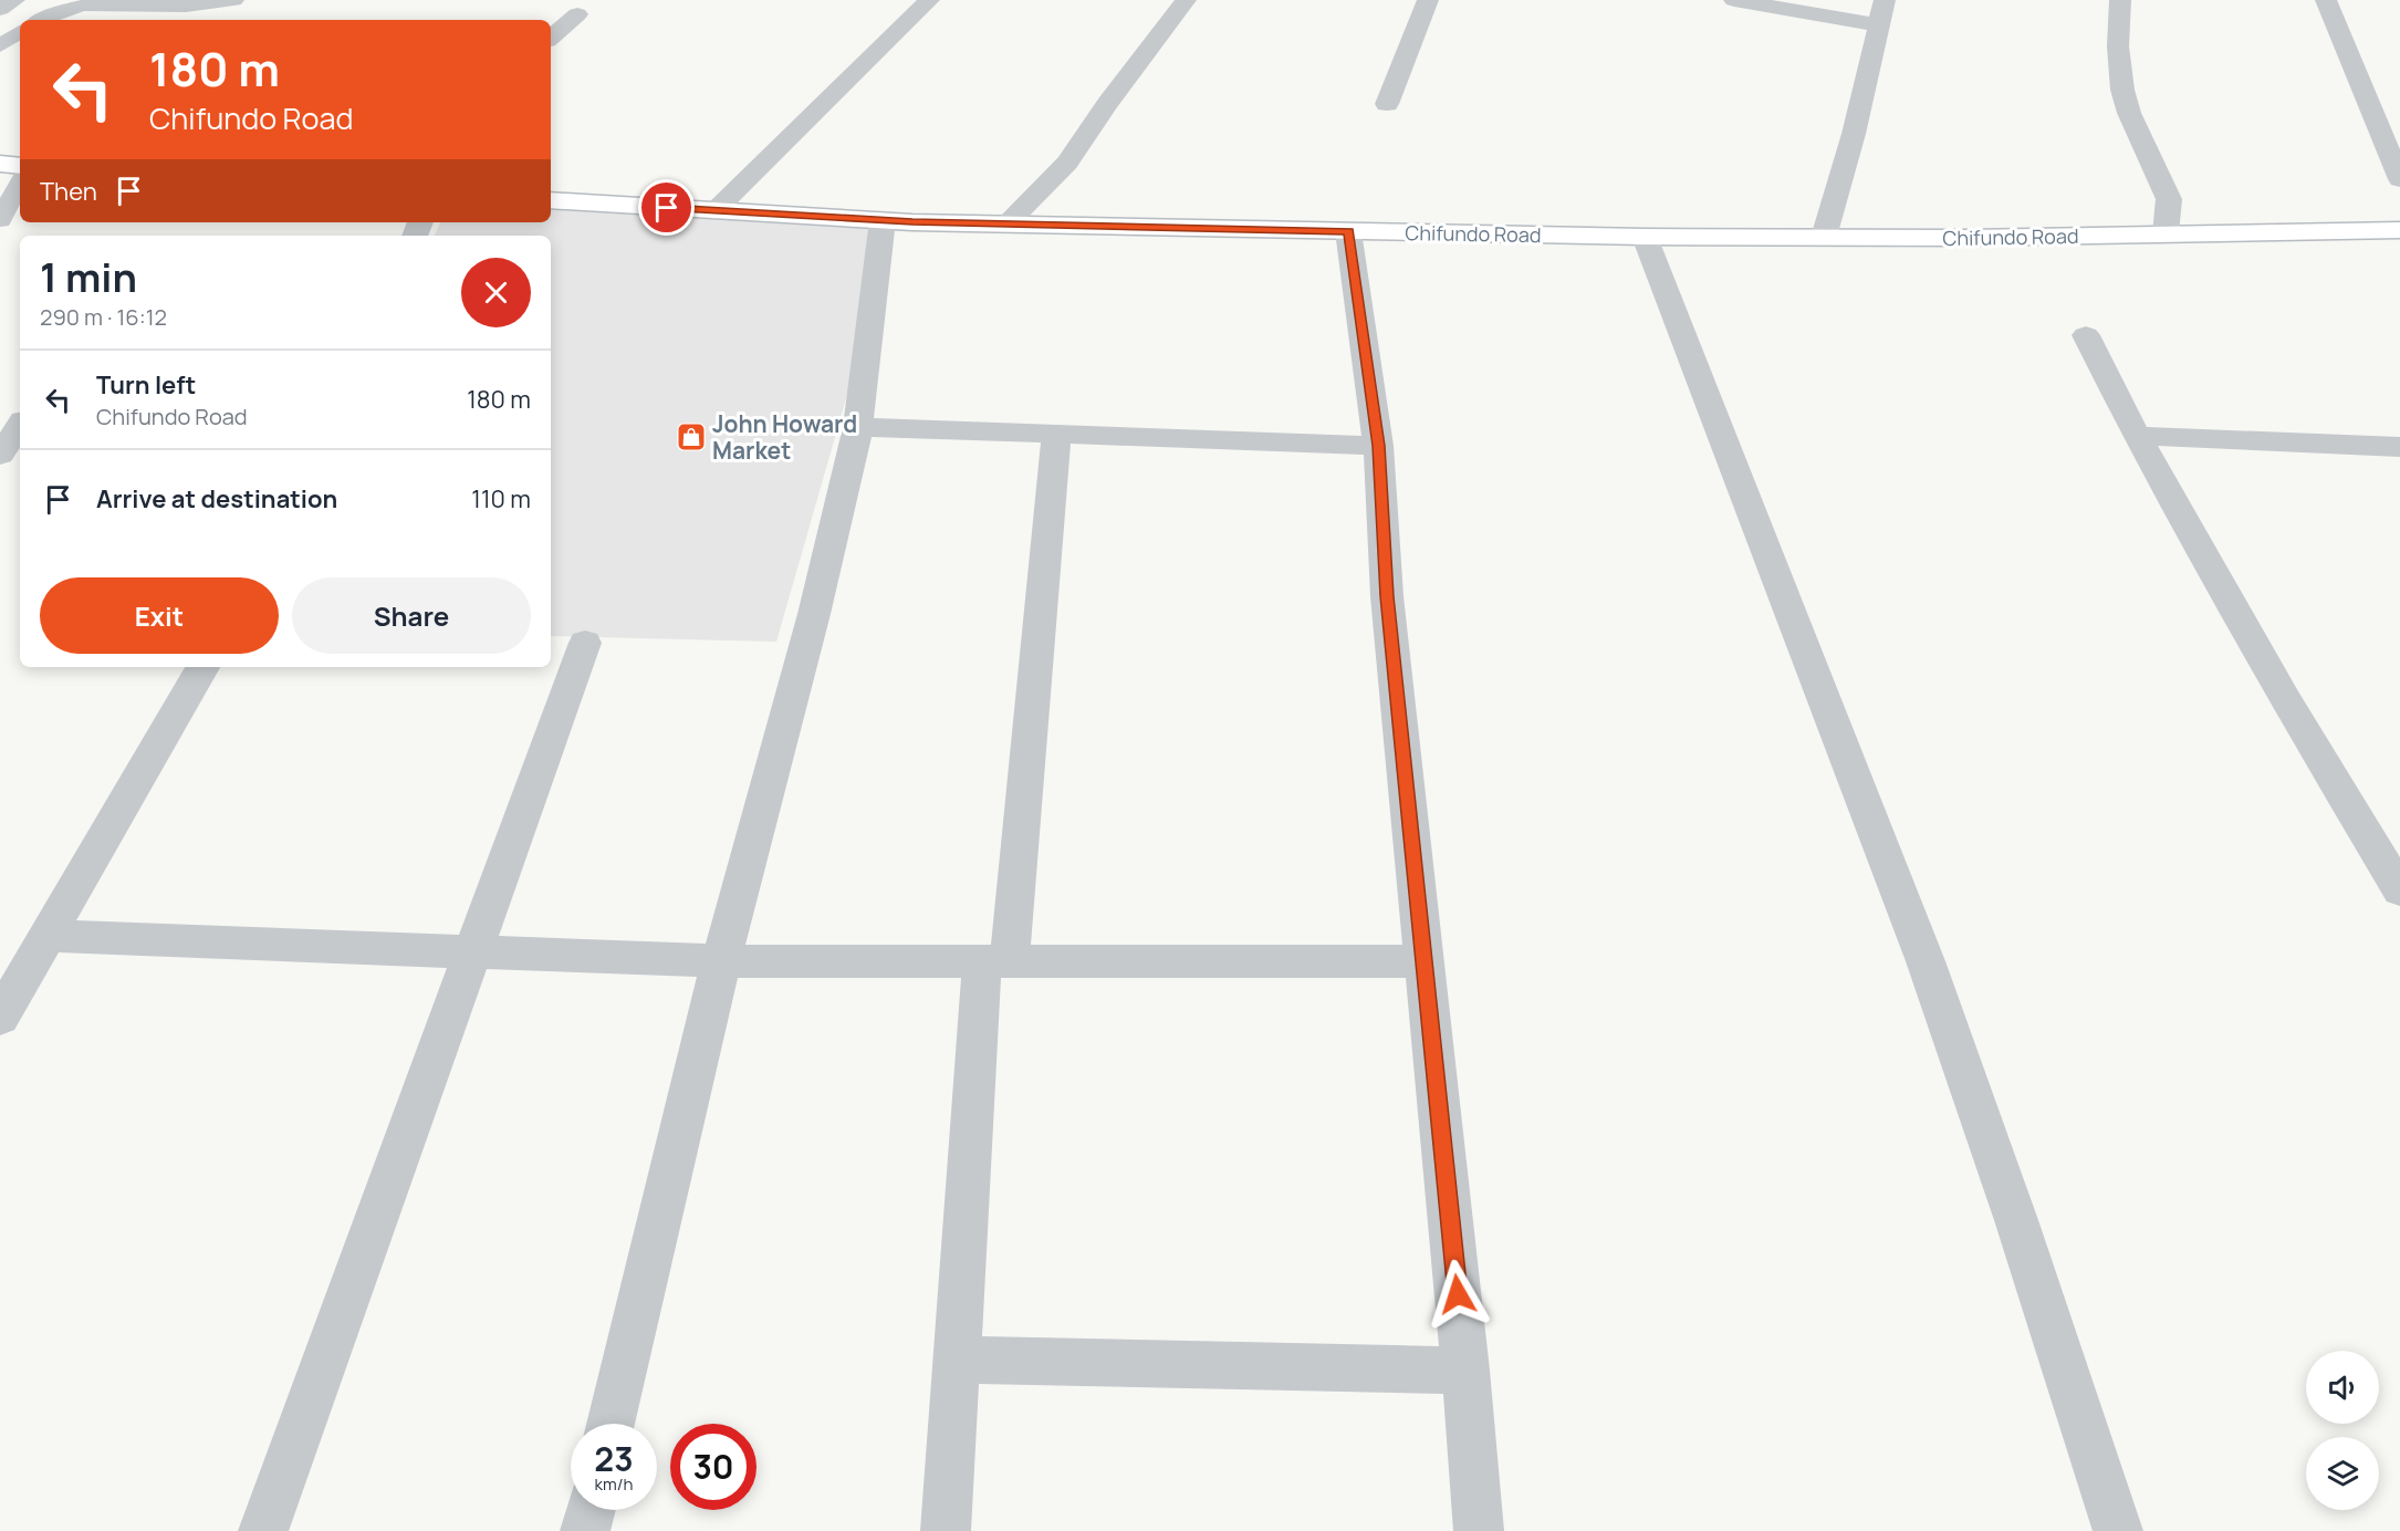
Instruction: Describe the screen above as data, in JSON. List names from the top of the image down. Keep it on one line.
{"streets":{"street":["Chifundo Road"]},"places":{"shop":["John Howard Market"]},"page":{"turn":["180 m","Chifundo Road"],"then":"Then","heading":["1 min","290 m · 16:12"],"list":[{"name":"Turn left","note":"Chifundo Road","value":"180 m"},{"name":"Arrive at destination","value":"110 m"}],"buttons":["Exit","Share"],"speed":"23 km/h","limit":"30"}}
